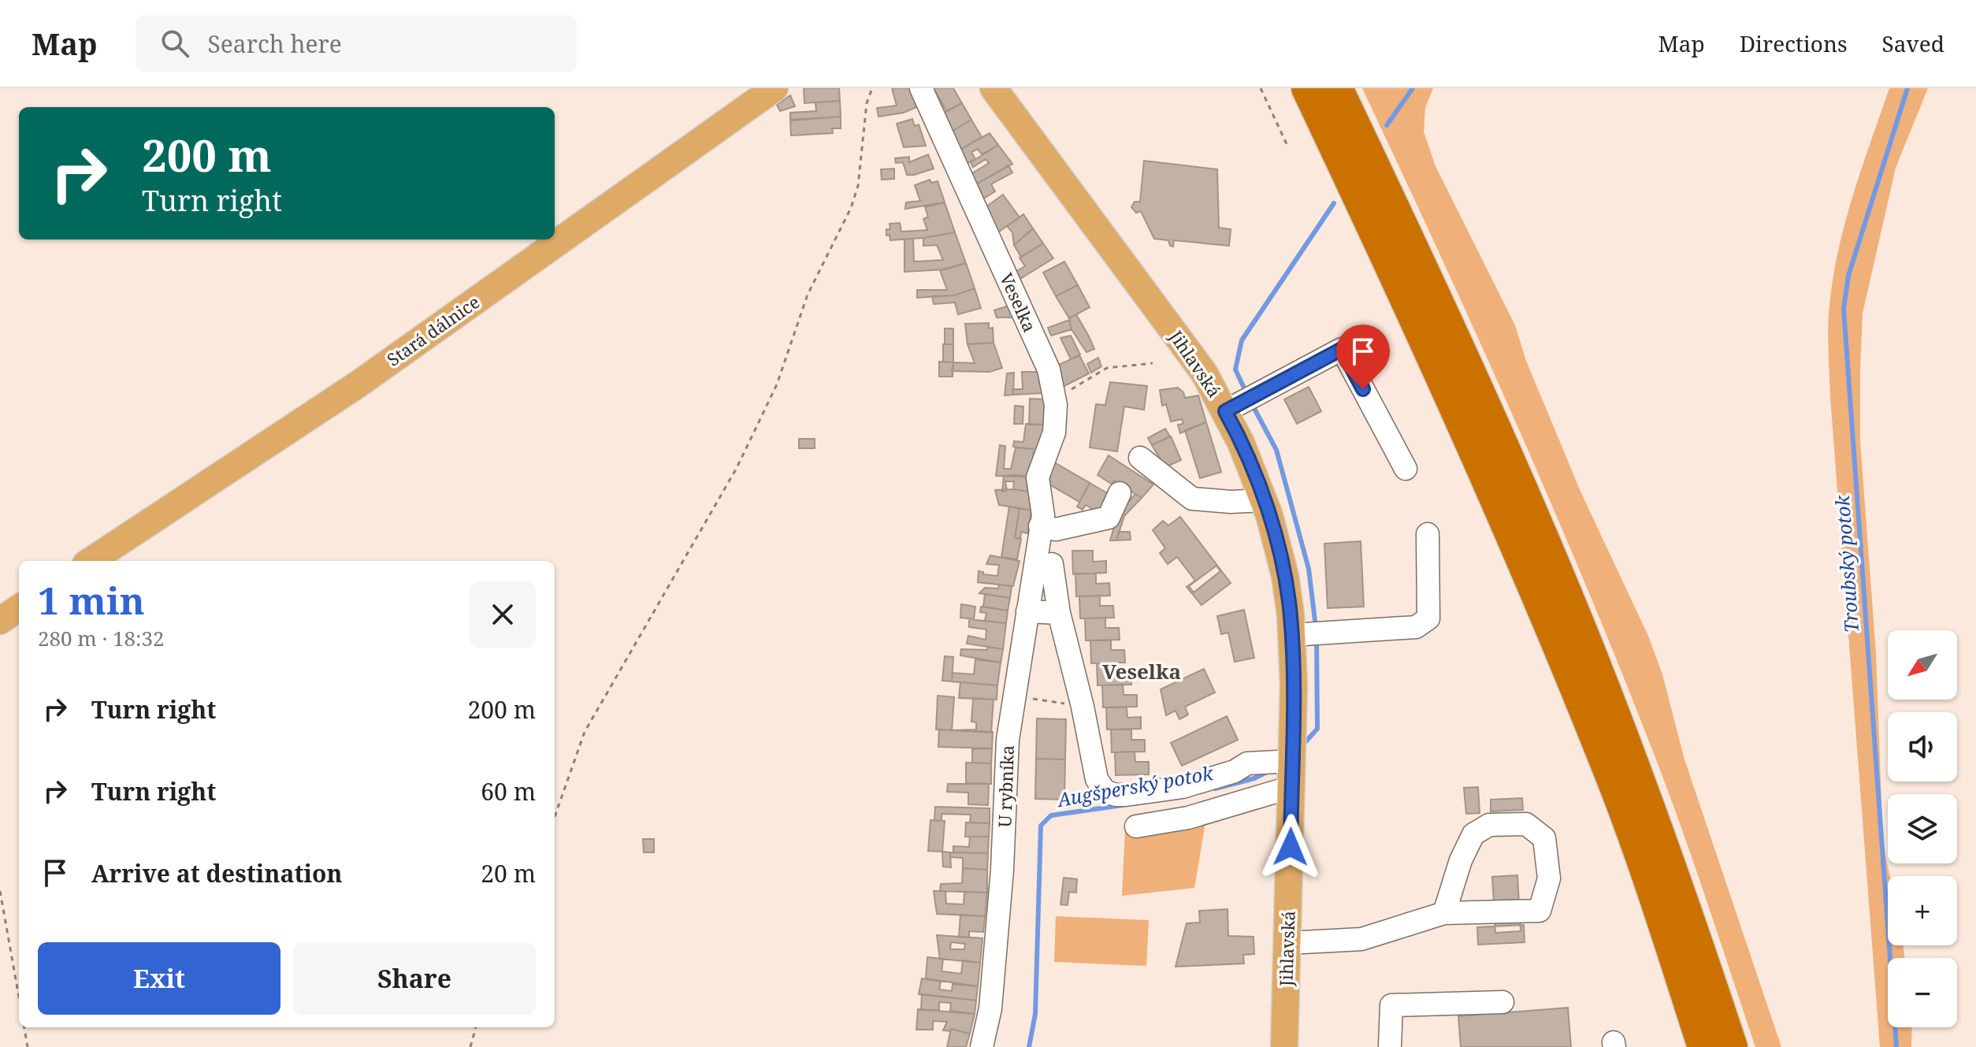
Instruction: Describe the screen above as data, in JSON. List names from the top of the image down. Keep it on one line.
{"streets":{"main road":["Stará dálnice","Jihlavská"],"street":["Veselka","U rybníka"]},"crossings":[["Veselka","U rybníka"]],"districts":["Veselka"],"water":["Troubský potok","Augšperský potok"],"north":"bottom left","page":{"header":"Map","search":"Search here","nav":["Map","Directions","Saved"],"turn":["200 m","Turn right"],"heading":["1 min","280 m · 18:32"],"map_buttons":["+","−"],"list":[{"name":"Turn right","value":"200 m"},{"name":"Turn right","value":"60 m"},{"name":"Arrive at destination","value":"20 m"}],"buttons":["Exit","Share"]}}
